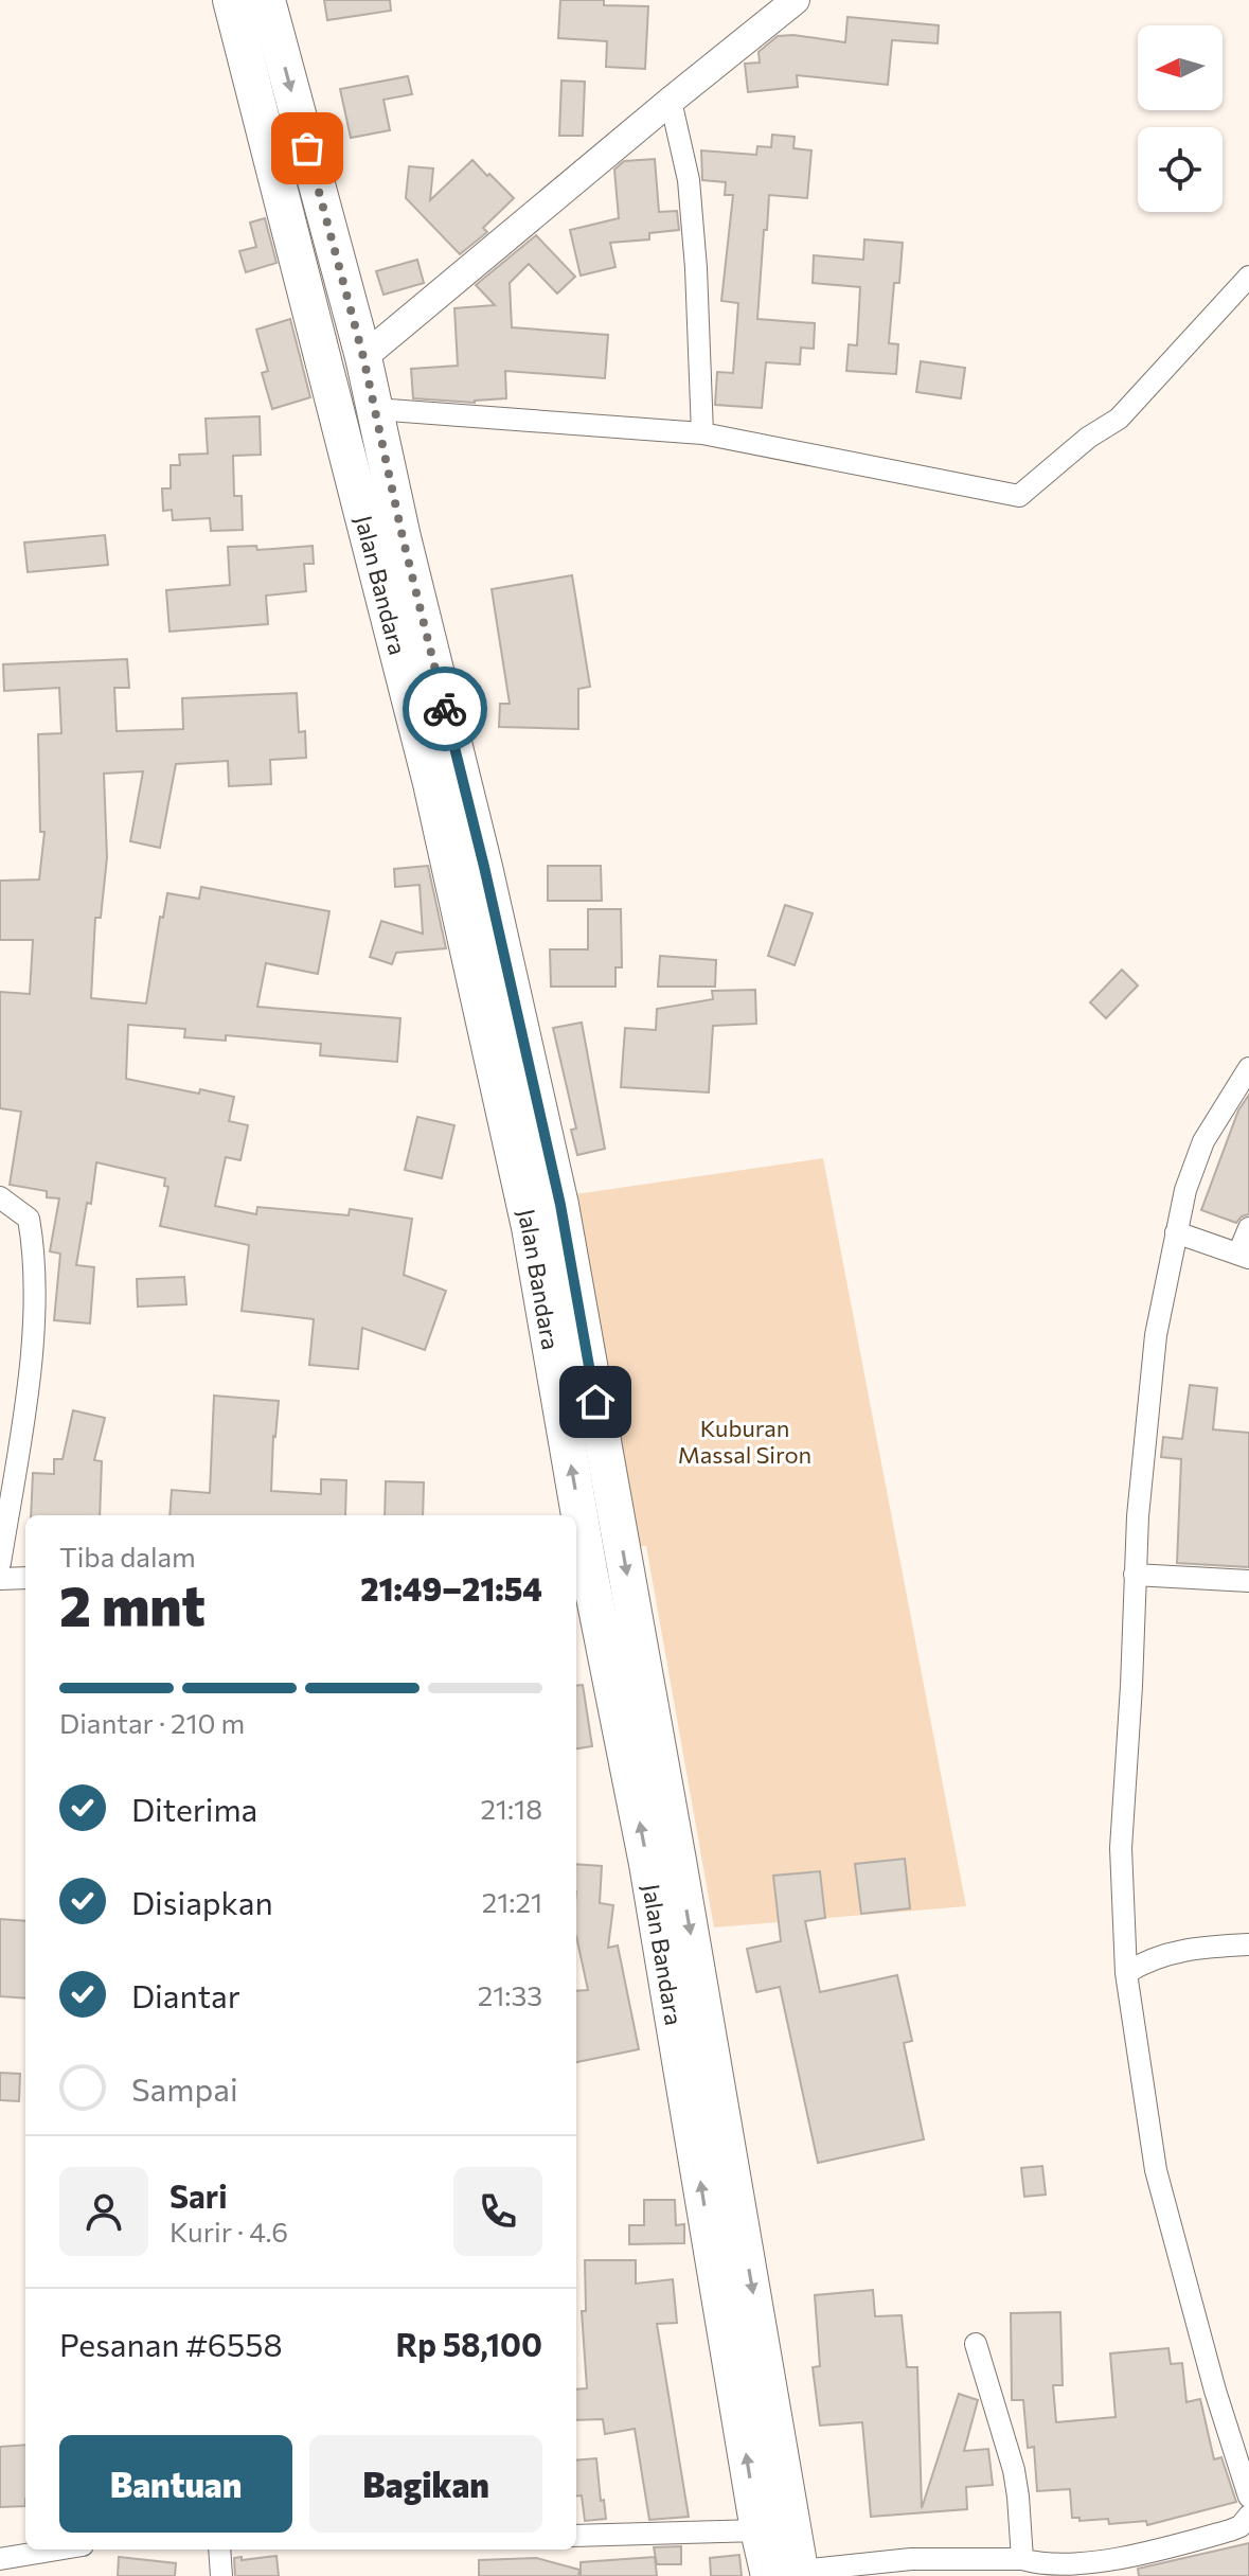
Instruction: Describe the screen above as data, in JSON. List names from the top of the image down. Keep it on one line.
{"streets":{"highway":["Jalan Bandara"]},"parks":["Kuburan Massal Siron"],"north":"left","page":{"heading":["2 mnt","Tiba dalam","21:49–21:54"],"panel":["Sari","Kurir · 4.6","Pesanan #6558","Rp 58,100"],"bar":"Diantar · 210 m","list":[["Diterima","21:18"],["Disiapkan","21:21"],["Diantar","21:33"],"Sampai"],"buttons":["Bantuan","Bagikan"]}}
